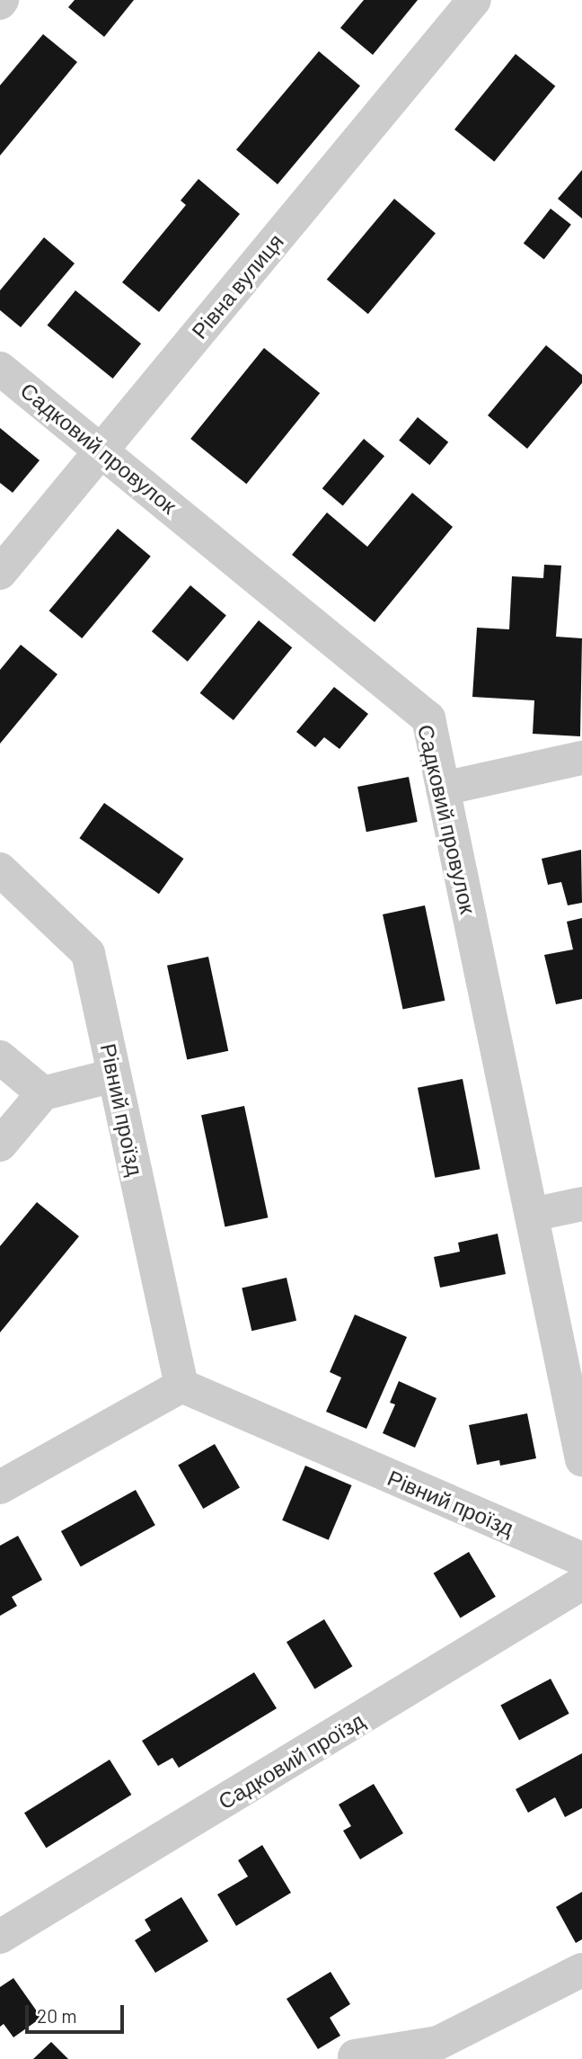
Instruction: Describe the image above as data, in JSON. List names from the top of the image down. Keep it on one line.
{"streets":{"street":["Рівна вулиця","Садковий провулок","Рівний проїзд","Садковий проїзд"]},"crossings":[["Рівна вулиця","Садковий провулок"]],"scale_bar":"20 m"}
